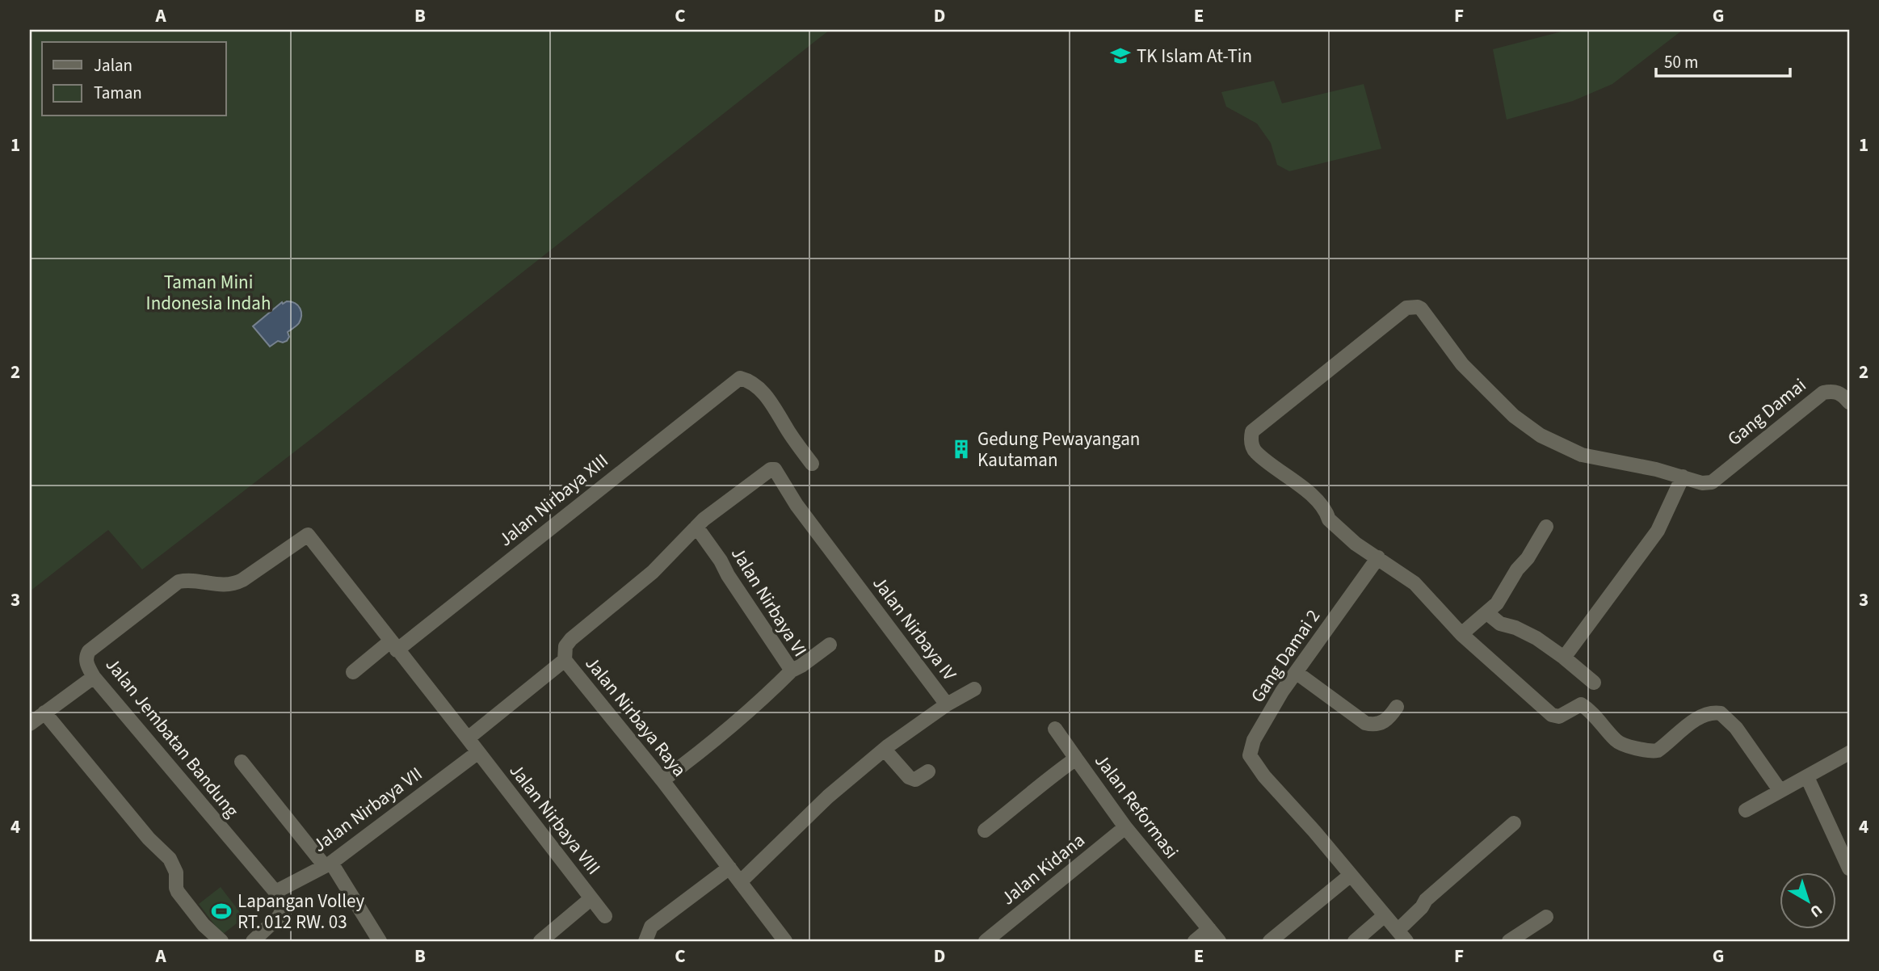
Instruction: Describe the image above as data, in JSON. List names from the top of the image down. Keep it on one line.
{"streets":{"street":["Gang Damai","Jalan Nirbaya XIII","Jalan Nirbaya VI","Jalan Nirbaya IV","Gang Damai 2","Jalan Nirbaya Raya","Jalan Jembatan Bandung","Jalan Reformasi","Jalan Nirbaya VII","Jalan Nirbaya VIII","Jalan Kidana"]},"crossings":[["Jalan Nirbaya XIII","Jalan Jembatan Bandung"],["Jalan Nirbaya VI","Jalan Nirbaya IV"],["Jalan Nirbaya VI","Jalan Nirbaya Raya"],["Jalan Nirbaya IV","Jalan Nirbaya Raya"],["Jalan Nirbaya Raya","Jalan Nirbaya VIII"],["Jalan Jembatan Bandung","Jalan Nirbaya VII"],["Jalan Reformasi","Jalan Kidana"],["Jalan Nirbaya VII","Jalan Nirbaya VIII"]],"parks":["Taman Mini Indonesia Indah"],"places":{"school or university":["TK Islam At-Tin"],"building":["Gedung Pewayangan Kautaman"],"sports":["Lapangan Volley RT. 012 RW. 03"]},"legend":["Jalan","Taman"],"scale_bar":"50 m","north":"bottom right","grid":{"columns":["A","B","C","D","E","F","G"],"rows":["1","2","3","4"]}}
